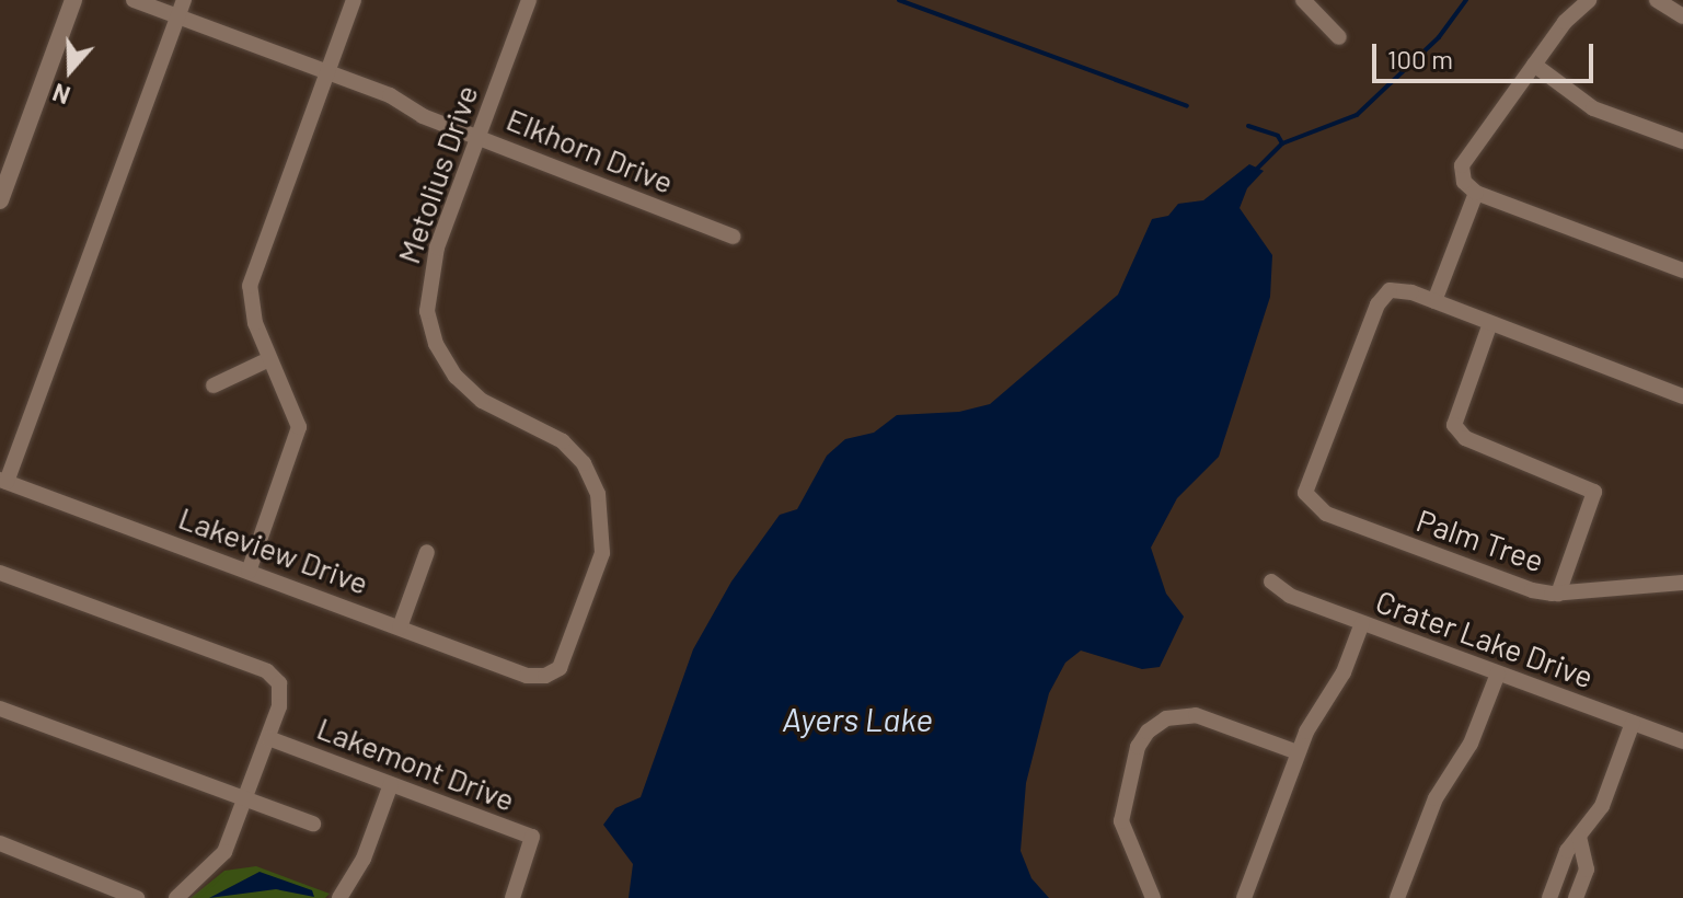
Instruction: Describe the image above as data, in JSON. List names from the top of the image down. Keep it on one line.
{"streets":{"street":["Elkhorn Drive","Metolius Drive","Palm Tree","Lakeview Drive","Crater Lake Drive","Lakemont Drive"]},"crossings":[["Elkhorn Drive","Metolius Drive"],["Metolius Drive","Lakeview Drive"]],"water":["Ayers Lake"],"scale_bar":"100 m","north":"bottom"}
